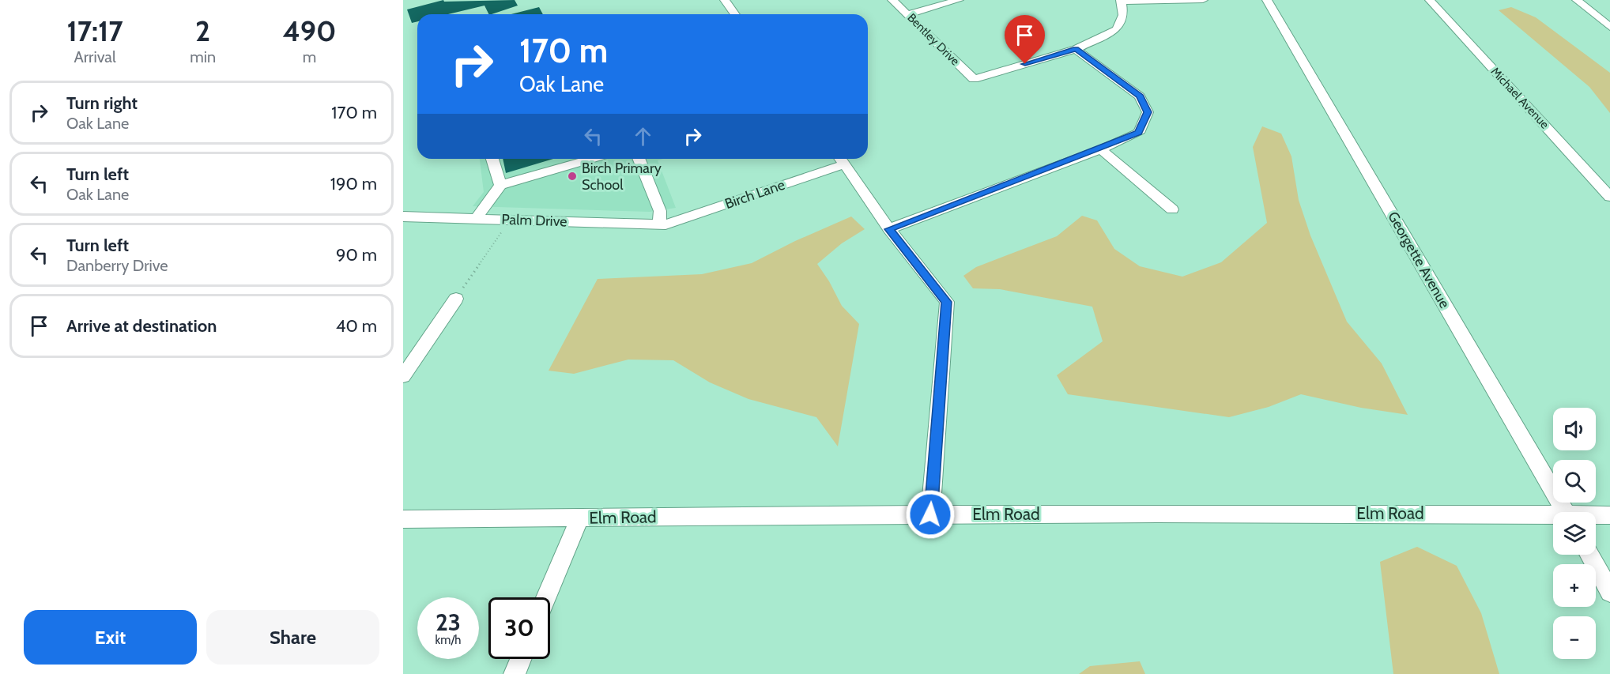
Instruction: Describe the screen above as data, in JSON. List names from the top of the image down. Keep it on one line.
{"streets":{"street":["Bentley Drive","Michael Avenue","Birch Lane","Palm Drive","Georgette Avenue","Elm Road"]},"crossings":[["Birch Lane","Palm Drive"]],"places":["Birch Primary School"],"page":{"eta":["17:17","Arrival","2","min","490","m"],"turn":["170 m","Oak Lane"],"list":[{"name":"Turn right","note":"Oak Lane","value":"170 m"},{"name":"Turn left","note":"Oak Lane","value":"190 m"},{"name":"Turn left","note":"Danberry Drive","value":"90 m"},{"name":"Arrive at destination","value":"40 m"}],"map_buttons":["+","−"],"speed":"23 km/h","limit":"30","buttons":["Exit","Share"]}}
